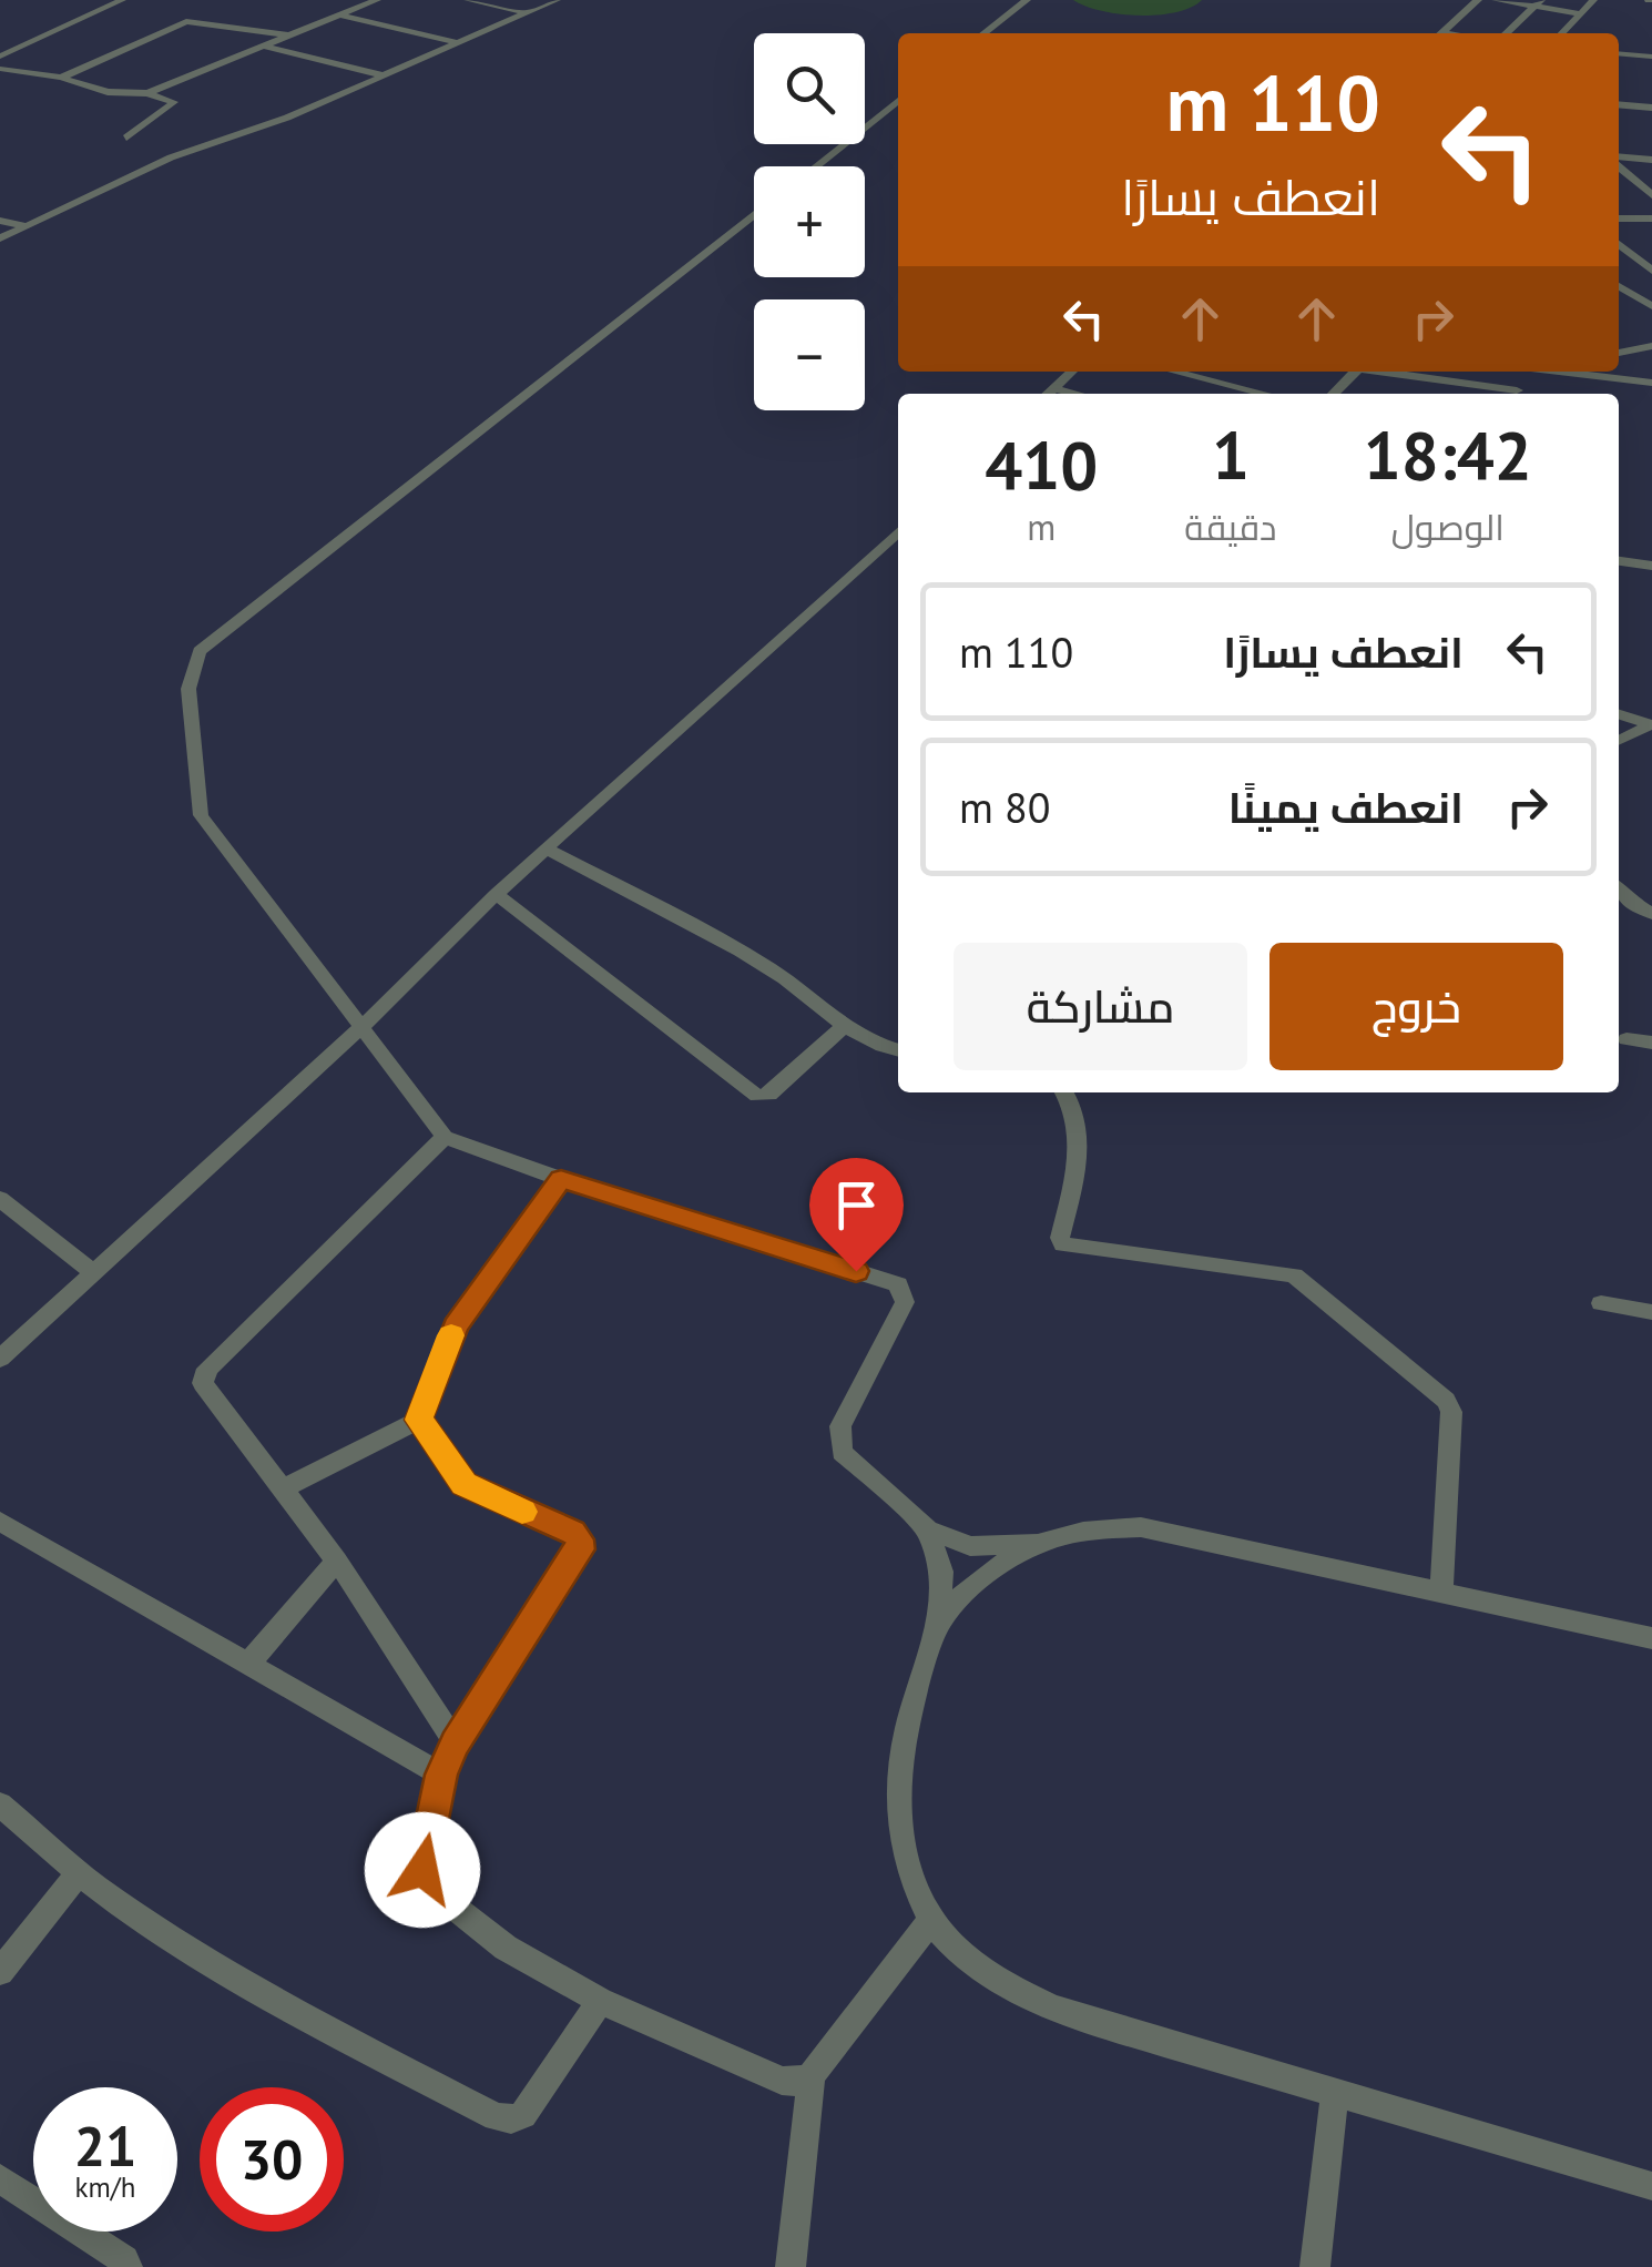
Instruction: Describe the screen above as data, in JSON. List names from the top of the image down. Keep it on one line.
{"page":{"map_buttons":["+","−"],"turn":["110 m","انعطف يسارًا"],"eta":["18:42","الوصول","1","دقيقة","410","m"],"list":[{"name":"انعطف يسارًا","value":"110 m"},{"name":"انعطف يمينًا","value":"80 m"}],"buttons":["خروج","مشاركة"],"speed":"21 km/h","limit":"30"}}
